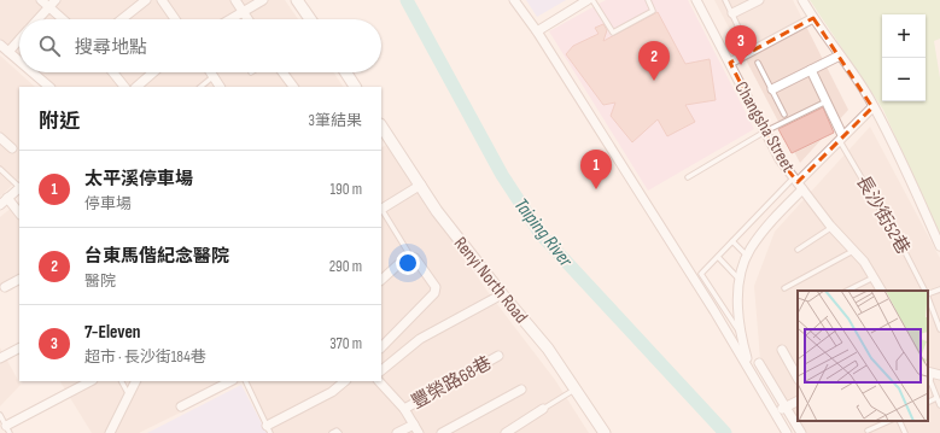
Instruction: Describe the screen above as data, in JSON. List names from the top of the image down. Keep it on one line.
{"streets":{"street":["Changsha Street","Renyi North Road","豐榮路68巷"],"lane":["長沙街52巷"]},"water":["Taiping River"],"page":{"map_buttons":["+","−"],"search":"搜尋地點","pins":["3","2","1"],"heading":["附近","3筆結果"],"list":[{"mark":"1","name":"太平溪停車場","note":"停車場","value":"190 m"},{"mark":"2","name":"台東馬偕紀念醫院","note":"醫院","value":"290 m"},{"mark":"3","name":"7-Eleven","note":"超市 · 長沙街184巷","value":"370 m"}]}}
